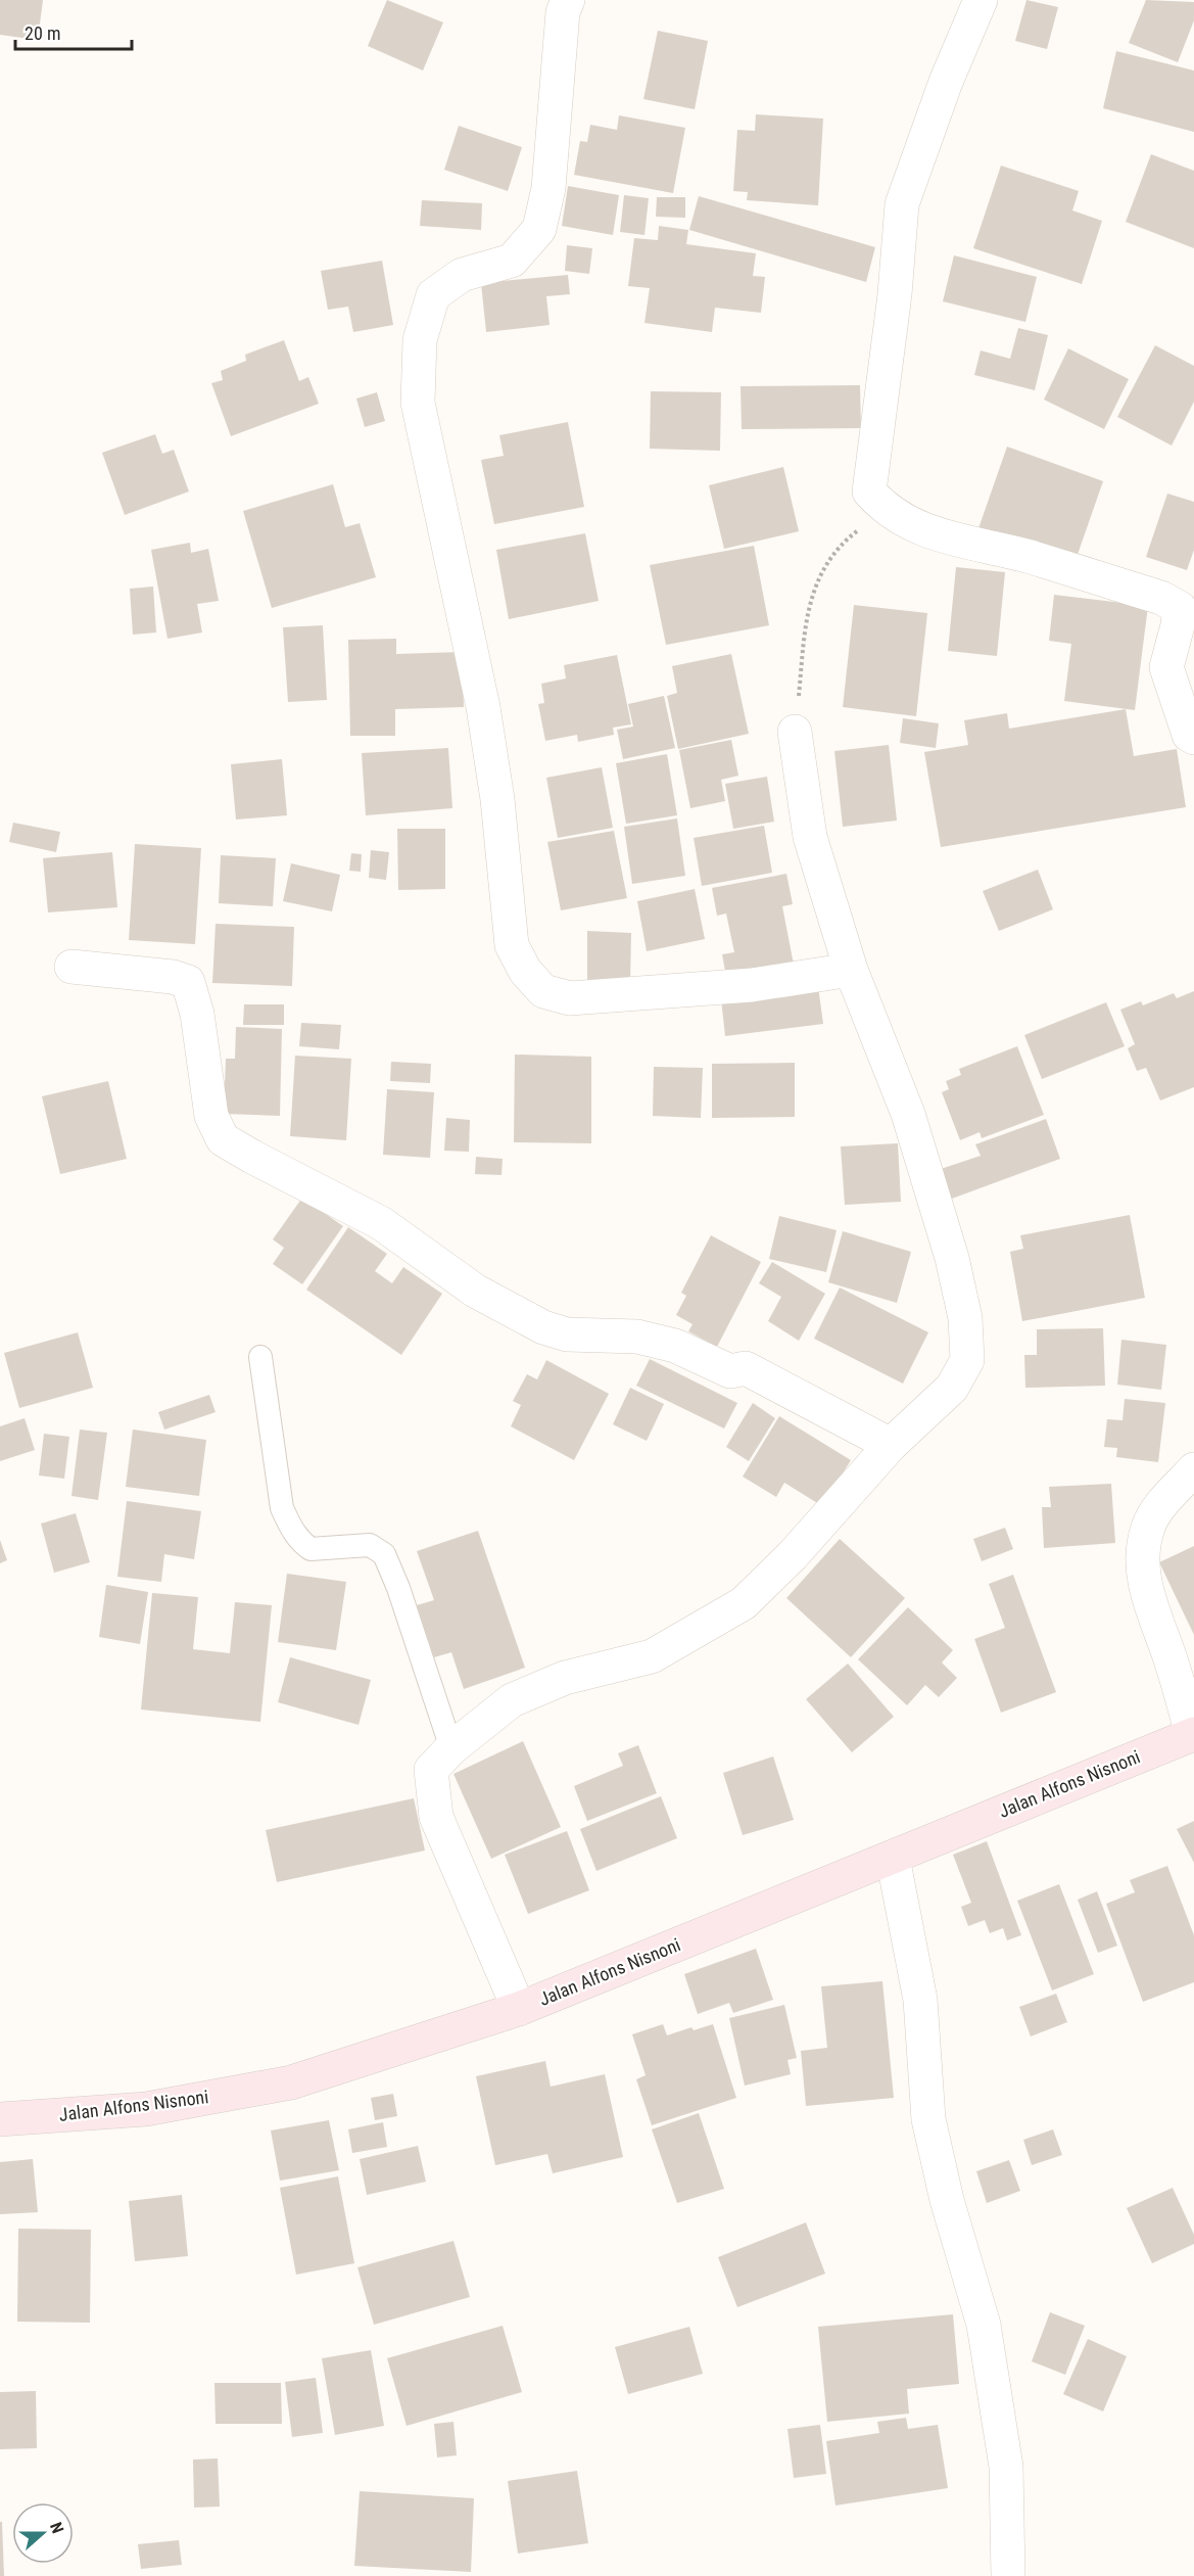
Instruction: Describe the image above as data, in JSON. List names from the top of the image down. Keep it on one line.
{"streets":{"main road":["Jalan Alfons Nisnoni"]},"scale_bar":"20 m","north":"right"}
